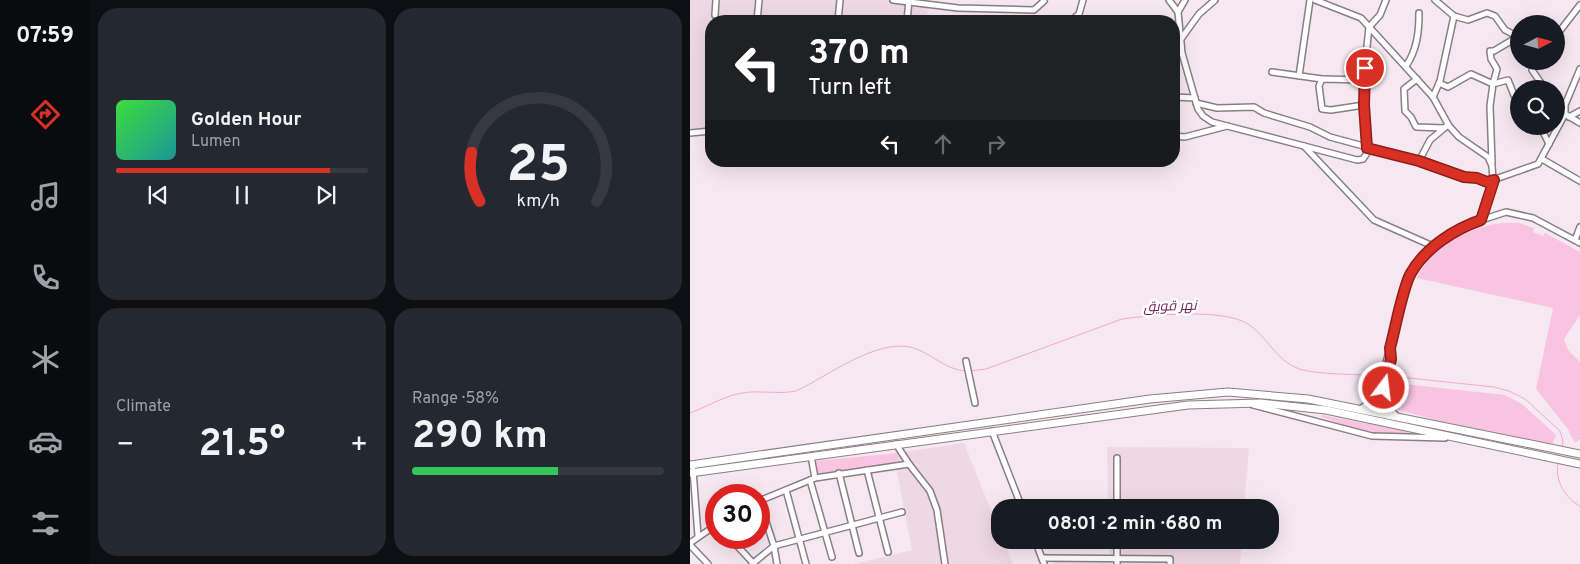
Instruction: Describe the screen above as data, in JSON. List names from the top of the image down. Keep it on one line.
{"water":["نهر قويق"],"north":"right","page":{"tabs":"07:59","turn":["370 m","Turn left"],"song":["Golden Hour","Lumen"],"tile":["Climate",["Range · 58%","290 km"]],"heat":["−","21.5°","+"],"limit":"30","trip":"08:01 · 2 min · 680 m","gauge":["25","km/h"]}}
